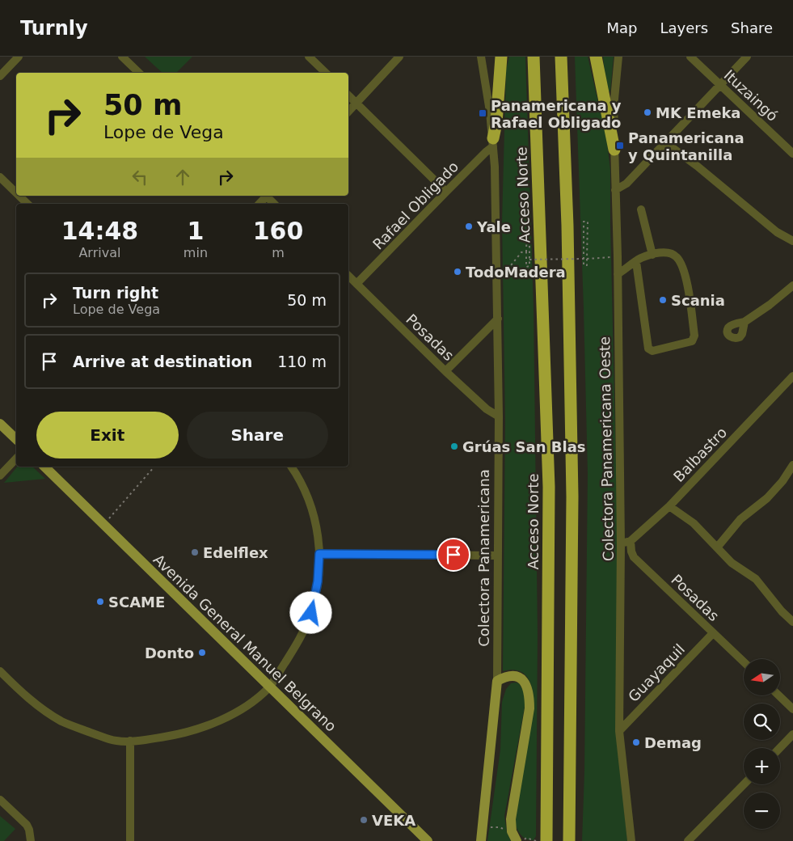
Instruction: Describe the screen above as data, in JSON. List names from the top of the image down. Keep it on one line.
{"streets":{"highway":["Acceso Norte"],"main road":["Colectora Panamericana","Avenida General Manuel Belgrano"],"street":["Ituzaingó","Rafael Obligado","Posadas","Colectora Panamericana Oeste","Balbastro","Guayaquil"]},"crossings":[["Rafael Obligado","Posadas"],["Rafael Obligado","Colectora Panamericana"],["Posadas","Balbastro"],["Posadas","Colectora Panamericana"],["Posadas","Guayaquil"],["Colectora Panamericana Oeste","Balbastro"],["Colectora Panamericana Oeste","Guayaquil"]],"places":{"other":["MK Emeka","Yale","TodoMadera","Scania","Grúas San Blas","Edelflex","SCAME","Donto","Demag","VEKA"],"transit":["Panamericana y Rafael Obligado","Panamericana y Quintanilla"]},"north":"left","page":{"header":"Turnly","nav":["Map","Layers","Share"],"turn":["50 m","Lope de Vega"],"eta":["14:48","Arrival","1","min","160","m"],"list":[{"name":"Turn right","note":"Lope de Vega","value":"50 m"},{"name":"Arrive at destination","value":"110 m"}],"buttons":["Exit","Share"],"map_buttons":["+","−"]}}
